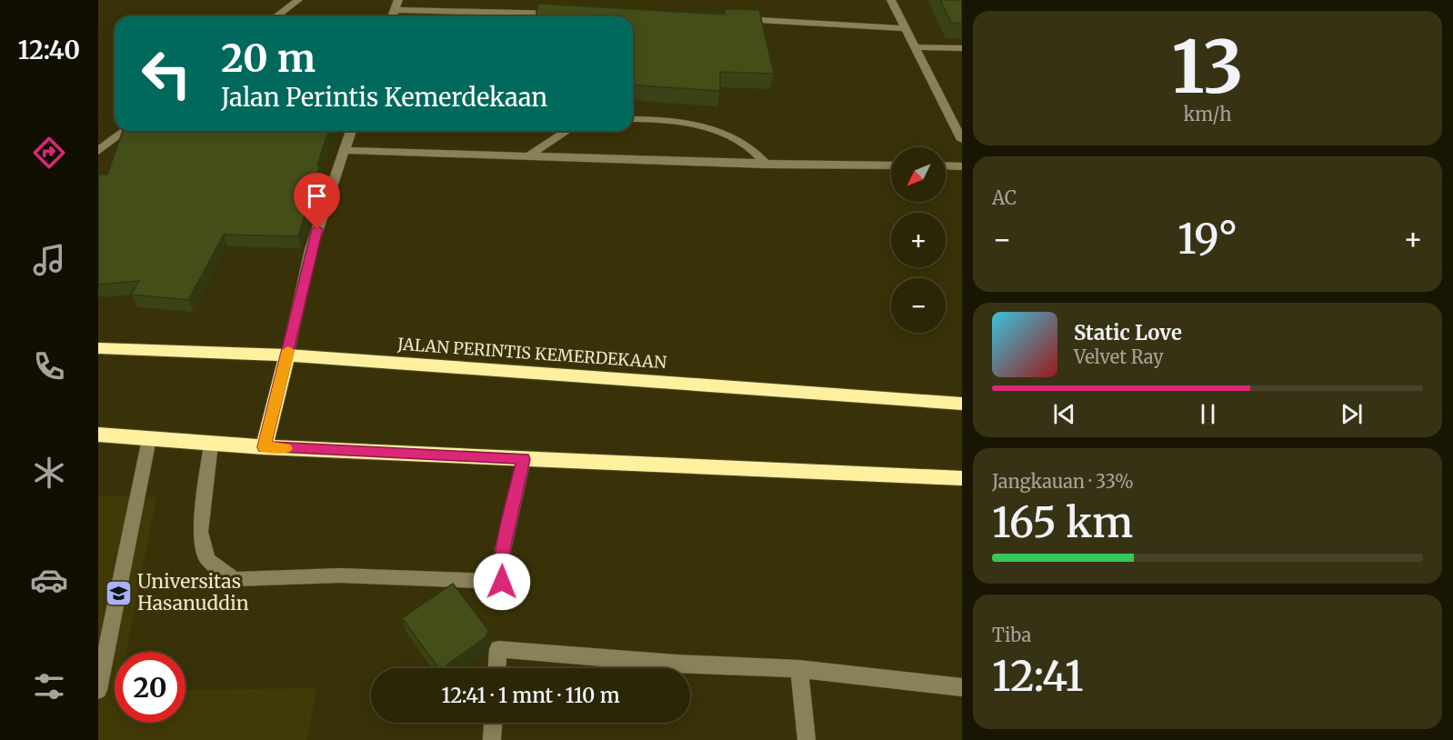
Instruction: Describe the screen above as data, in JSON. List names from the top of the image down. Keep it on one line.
{"streets":{"highway":["JALAN PERINTIS KEMERDEKAAN"]},"places":{"school or university":["Universitas Hasanuddin"]},"north":"bottom left","page":{"tabs":"12:40","tile":[["13","km/h"],"AC",["Jangkauan · 33%","165 km"],["Tiba","12:41"]],"turn":["20 m","Jalan Perintis Kemerdekaan"],"map_buttons":["+","−"],"heat":["−","19°","+"],"song":["Static Love","Velvet Ray"],"limit":"20","trip":"12:41 · 1 mnt · 110 m"}}
